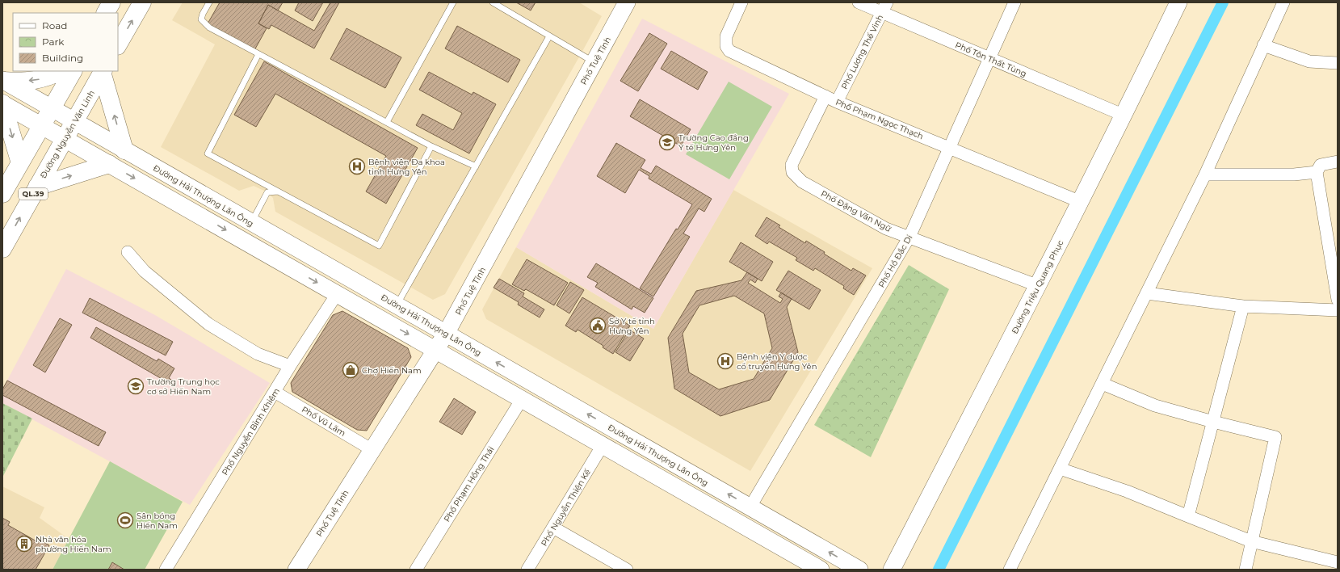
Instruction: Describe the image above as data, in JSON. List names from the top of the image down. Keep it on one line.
{"streets":{"highway":["Đường Nguyễn Văn Linh","QL.39"],"street":["Phố Lương Thế Vinh","Phố Tôn Thất Tùng","Phố Tuệ Tĩnh","Phố Phạm Ngọc Thạch","Đường Hải Thượng Lãn Ông","Phố Đặng Văn Ngữ","Phố Hồ Đắc Di","Đường Triệu Quang Phục","Phố Vũ Lãm","Phố Nguyễn Bỉnh Khiêm","Phố Phạm Hồng Thái","Phố Nguyễn Thiện Kế"]},"crossings":[["Phố Lương Thế Vinh","Phố Tôn Thất Tùng"],["Phố Lương Thế Vinh","Phố Phạm Ngọc Thạch"],["Phố Tôn Thất Tùng","Phố Hồ Đắc Di"],["Phố Tôn Thất Tùng","Đường Triệu Quang Phục"],["Phố Tuệ Tĩnh","Đường Hải Thượng Lãn Ông"],["Phố Tuệ Tĩnh","Phố Vũ Lãm"],["Phố Phạm Ngọc Thạch","Phố Đặng Văn Ngữ"],["Phố Phạm Ngọc Thạch","Phố Hồ Đắc Di"],["Phố Phạm Ngọc Thạch","Đường Triệu Quang Phục"],["Đường Nguyễn Văn Linh","Đường Hải Thượng Lãn Ông"],["QL.39","Đường Hải Thượng Lãn Ông"],["Đường Hải Thượng Lãn Ông","Phố Hồ Đắc Di"],["Phố Đặng Văn Ngữ","Phố Hồ Đắc Di"],["Phố Đặng Văn Ngữ","Đường Triệu Quang Phục"],["Phố Vũ Lãm","Phố Nguyễn Bỉnh Khiêm"]],"places":{"school or university":["Trường Cao đẳng Y tế Hưng Yên","Trường Trung học cơ sở Hiến Nam"],"hospital":["Bệnh viện Đa khoa tỉnh Hưng Yên","Bệnh viện Y dược cổ truyền Hưng Yên"],"public building":["Sở Y tế tỉnh Hưng Yên"],"shop":["Chợ Hiến Nam"],"sports":["Sân bóng Hiến Nam"],"building":["Nhà văn hóa phường Hiến Nam"]},"legend":["Road","Park","Building"]}
